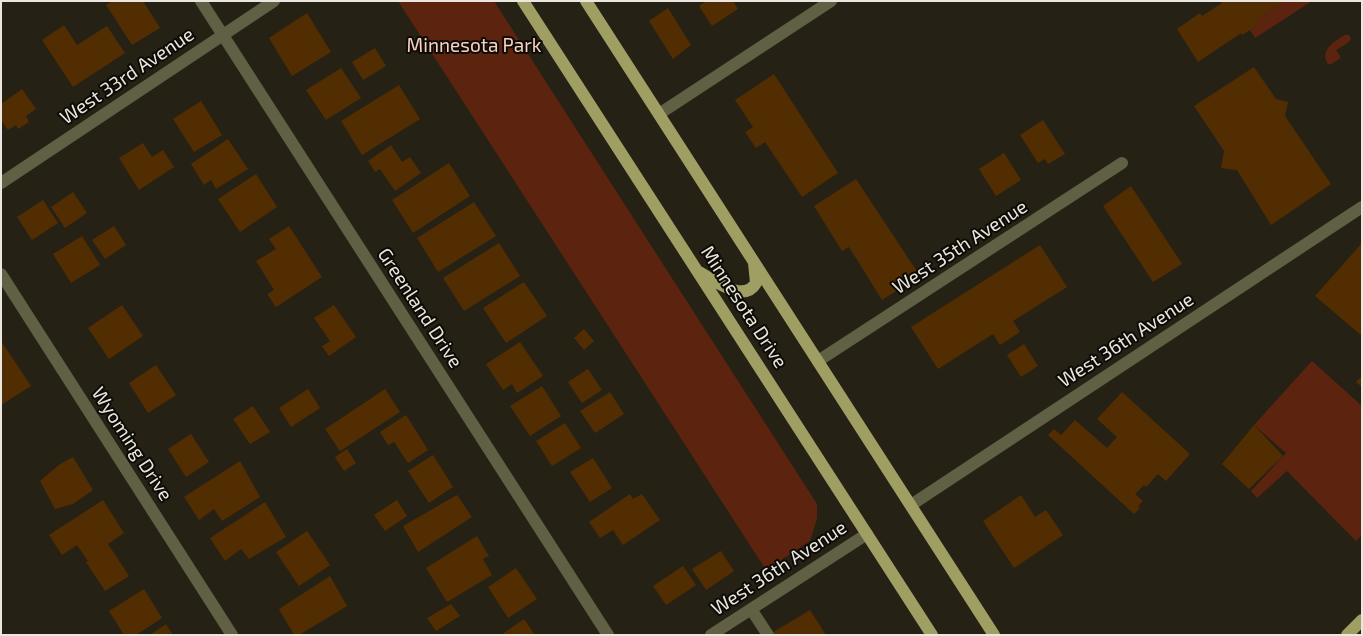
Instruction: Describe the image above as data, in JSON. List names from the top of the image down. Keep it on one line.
{"streets":{"main road":["Minnesota Drive"],"street":["West 33rd Avenue","West 35th Avenue","Greenland Drive","West 36th Avenue","Wyoming Drive"]},"crossings":[["West 33rd Avenue","Greenland Drive"],["West 35th Avenue","Minnesota Drive"],["Minnesota Drive","West 36th Avenue"]],"parks":["Minnesota Park"]}
